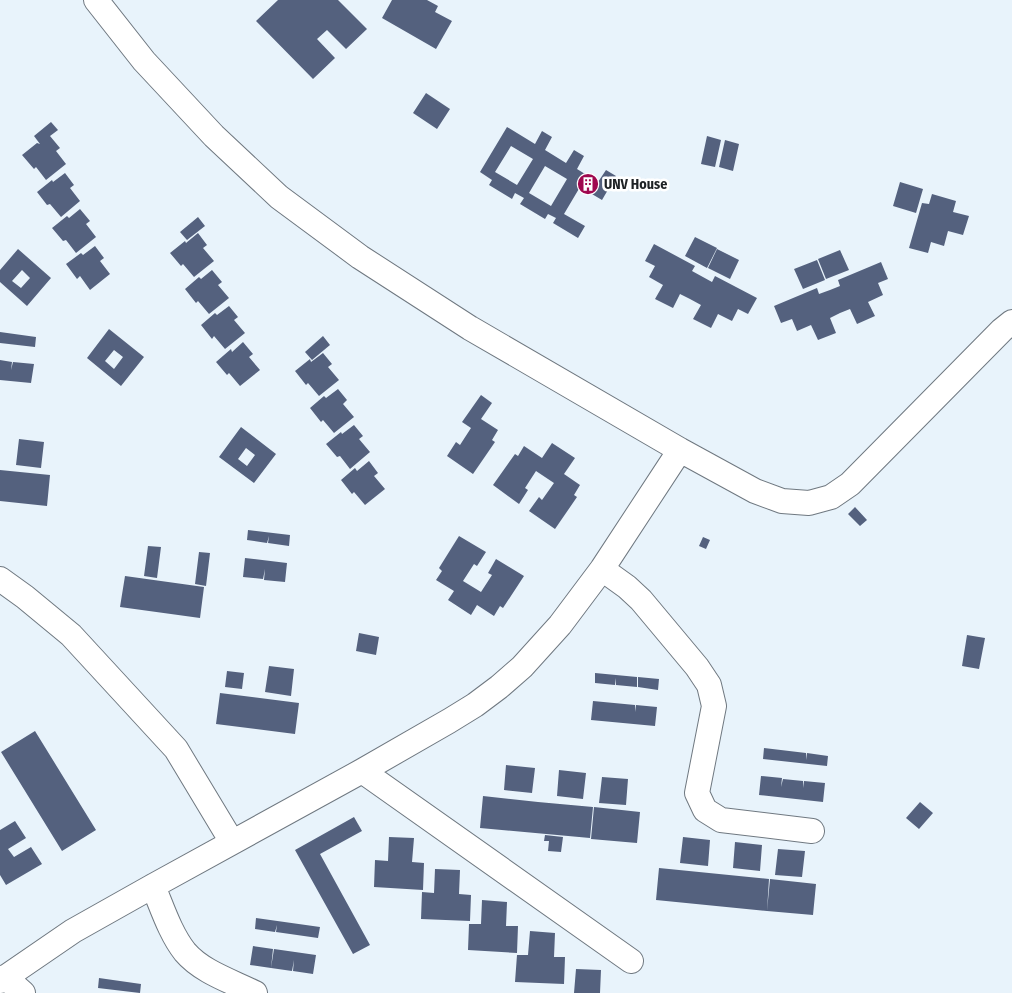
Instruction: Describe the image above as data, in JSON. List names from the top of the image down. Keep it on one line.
{"places":{"building":["UNV House"]}}
